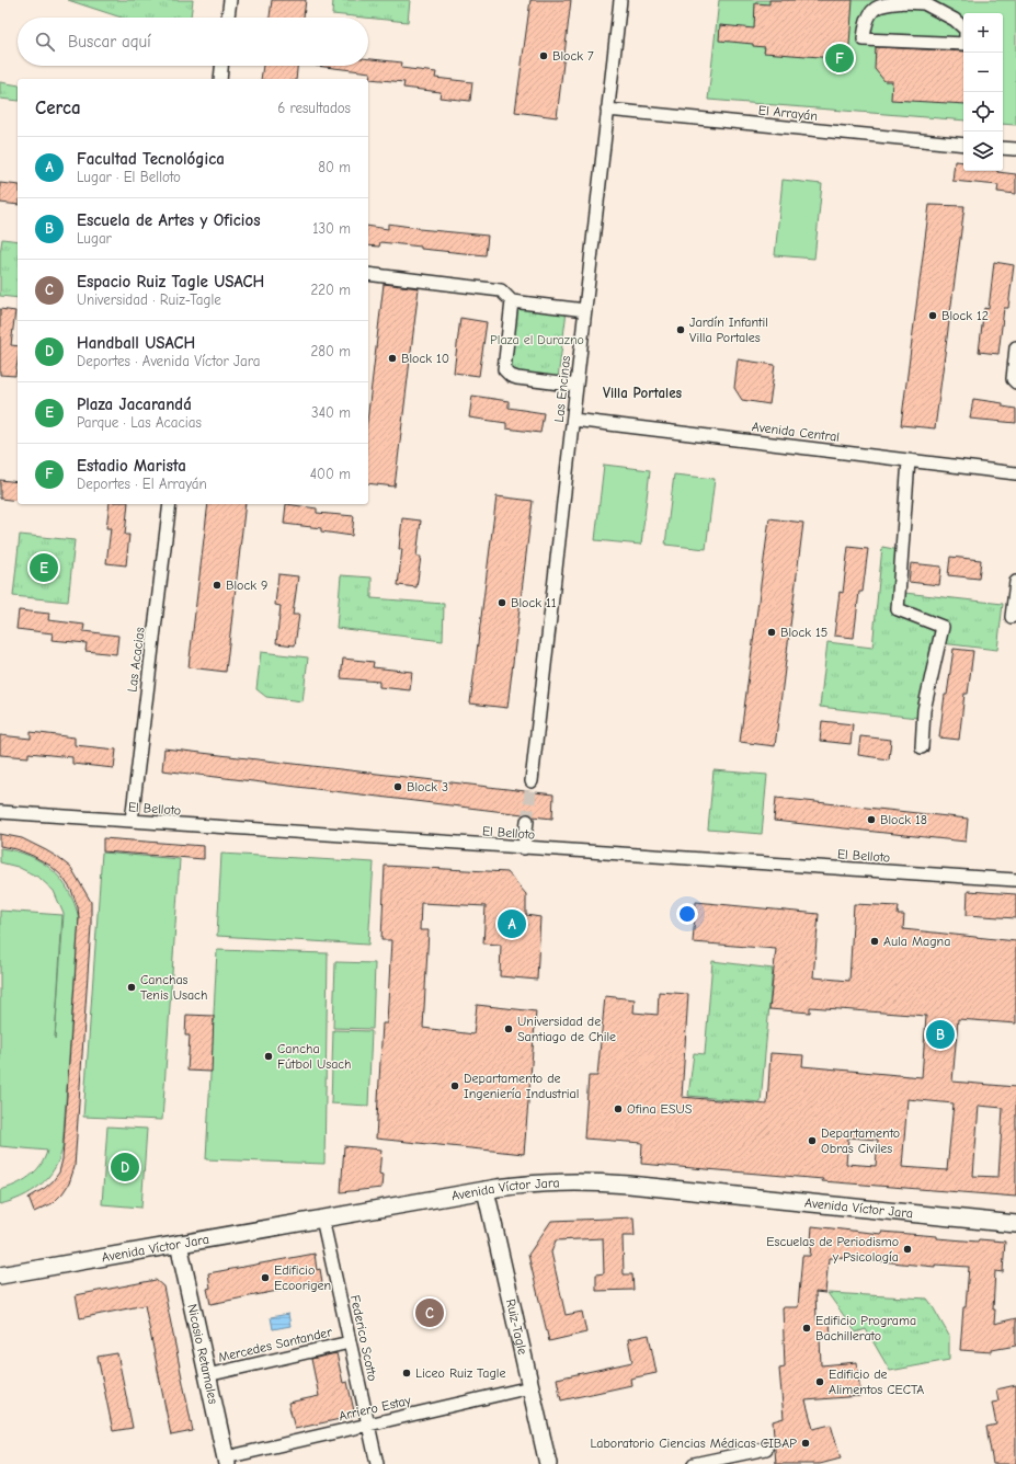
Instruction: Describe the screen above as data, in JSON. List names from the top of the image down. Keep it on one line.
{"streets":{"main road":["Avenida Víctor Jara","Ruiz-Tagle","Nicasio Retamales"],"street":["El Arrayán","Las Encinas","Avenida Central","Las Acacias","El Belloto","Federico Scotto","Mercedes Santander","Arriero Estay"]},"crossings":[["El Arrayán","Las Encinas"],["Las Encinas","Avenida Central"],["Las Acacias","El Belloto"],["Avenida Víctor Jara","Ruiz-Tagle"],["Avenida Víctor Jara","Federico Scotto"],["Avenida Víctor Jara","Nicasio Retamales"],["Ruiz-Tagle","Arriero Estay"],["Federico Scotto","Mercedes Santander"],["Federico Scotto","Arriero Estay"],["Mercedes Santander","Nicasio Retamales"],["Nicasio Retamales","Arriero Estay"]],"districts":["Villa Portales"],"parks":["Plaza el Durazno"],"places":["Block 7","Block 12","Jardín Infantil Villa Portales","Block 10","Block 9","Block 11","Block 15","Block 3","Block 18","Aula Magna","Canchas Tenis Usach","Universidad de Santiago de Chile","Cancha Fútbol Usach","Departamento de Ingeniería Industrial","Ofina ESUS","Departamento Obras Civiles","Escuelas de Periodismo y Psicología","Edificio Ecoorigen","Edificio Programa Bachillerato","Liceo Ruiz Tagle","Edificio de Alimentos CECTA","Laboratorio Ciencias Médicas CIBAP"],"page":{"map_buttons":["+","−"],"search":"Buscar aquí","pins":["F","E","A","B","D","C"],"heading":["Cerca","6 resultados"],"list":[{"mark":"A","name":"Facultad Tecnológica","note":"Lugar · El Belloto","value":"80 m"},{"mark":"B","name":"Escuela de Artes y Oficios","note":"Lugar","value":"130 m"},{"mark":"C","name":"Espacio Ruiz Tagle USACH","note":"Universidad · Ruiz-Tagle","value":"220 m"},{"mark":"D","name":"Handball USACH","note":"Deportes · Avenida Víctor Jara","value":"280 m"},{"mark":"E","name":"Plaza Jacarandá","note":"Parque · Las Acacias","value":"340 m"},{"mark":"F","name":"Estadio Marista","note":"Deportes · El Arrayán","value":"400 m"}]}}
